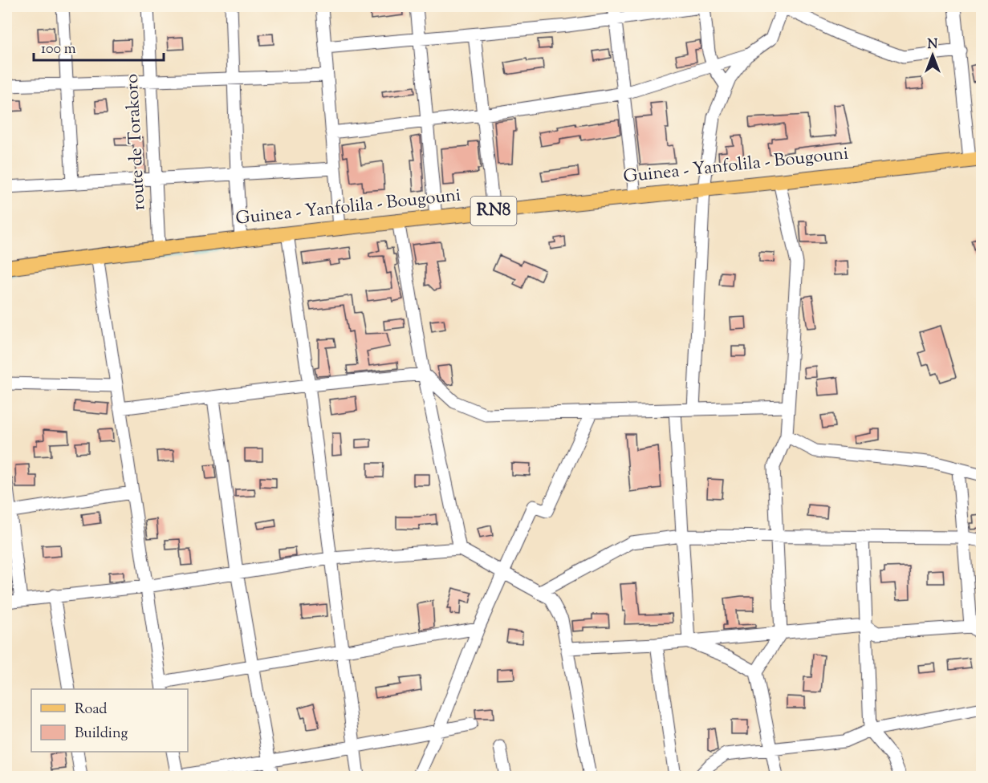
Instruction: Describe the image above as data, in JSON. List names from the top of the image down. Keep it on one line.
{"streets":{"main road":["Guinea - Yanfolila - Bougouni","RN8"],"street":["route de Torakoro"]},"crossings":[["route de Torakoro","Guinea - Yanfolila - Bougouni"]],"legend":["Road","Building"],"scale_bar":"100 m","north":"top"}
